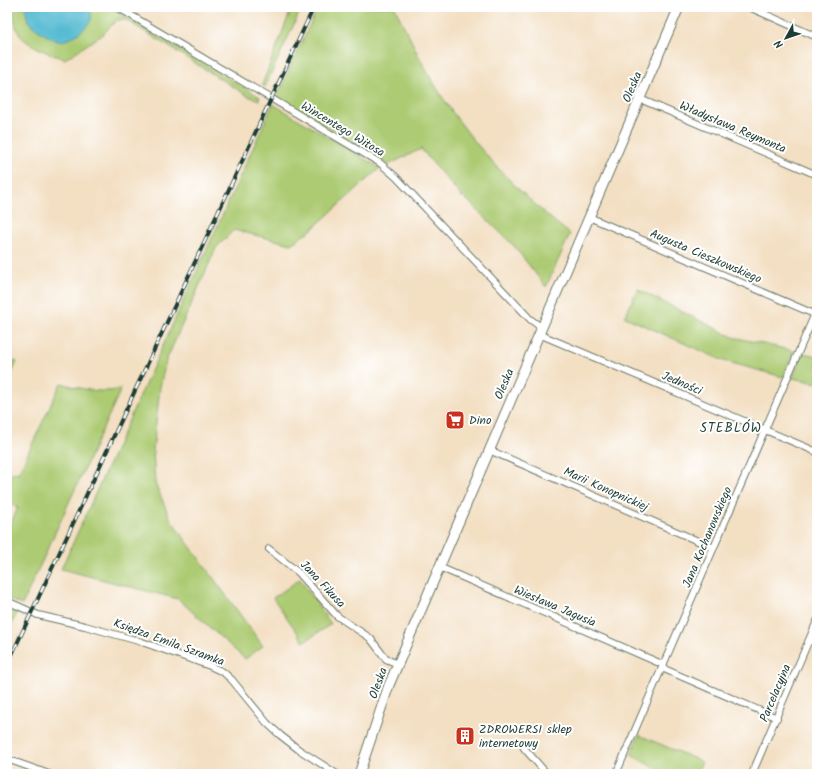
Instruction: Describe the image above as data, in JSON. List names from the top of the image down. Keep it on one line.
{"streets":{"street":["Oleska","Władysława Reymonta","Wincentego Witosa","Augusta Cieszkowskiego","Jedności","Marii Konopnickiej","Jana Kochanowskiego","Jana Fikusa","Wiesława Jagusia","Księdza Emila Szramka","Parcelacyjna"]},"crossings":[["Oleska","Władysława Reymonta"],["Oleska","Wincentego Witosa"],["Oleska","Augusta Cieszkowskiego"],["Oleska","Jedności"],["Oleska","Marii Konopnickiej"],["Oleska","Jana Fikusa"],["Oleska","Wiesława Jagusia"],["Wincentego Witosa","Jedności"],["Augusta Cieszkowskiego","Jana Kochanowskiego"],["Jedności","Jana Kochanowskiego"],["Marii Konopnickiej","Jana Kochanowskiego"],["Jana Kochanowskiego","Wiesława Jagusia"],["Wiesława Jagusia","Parcelacyjna"]],"districts":["STEBLÓW"],"places":{"supermarket":["Dino"],"building":["ZDROWERSI sklep internetowy"]},"north":"bottom left"}
